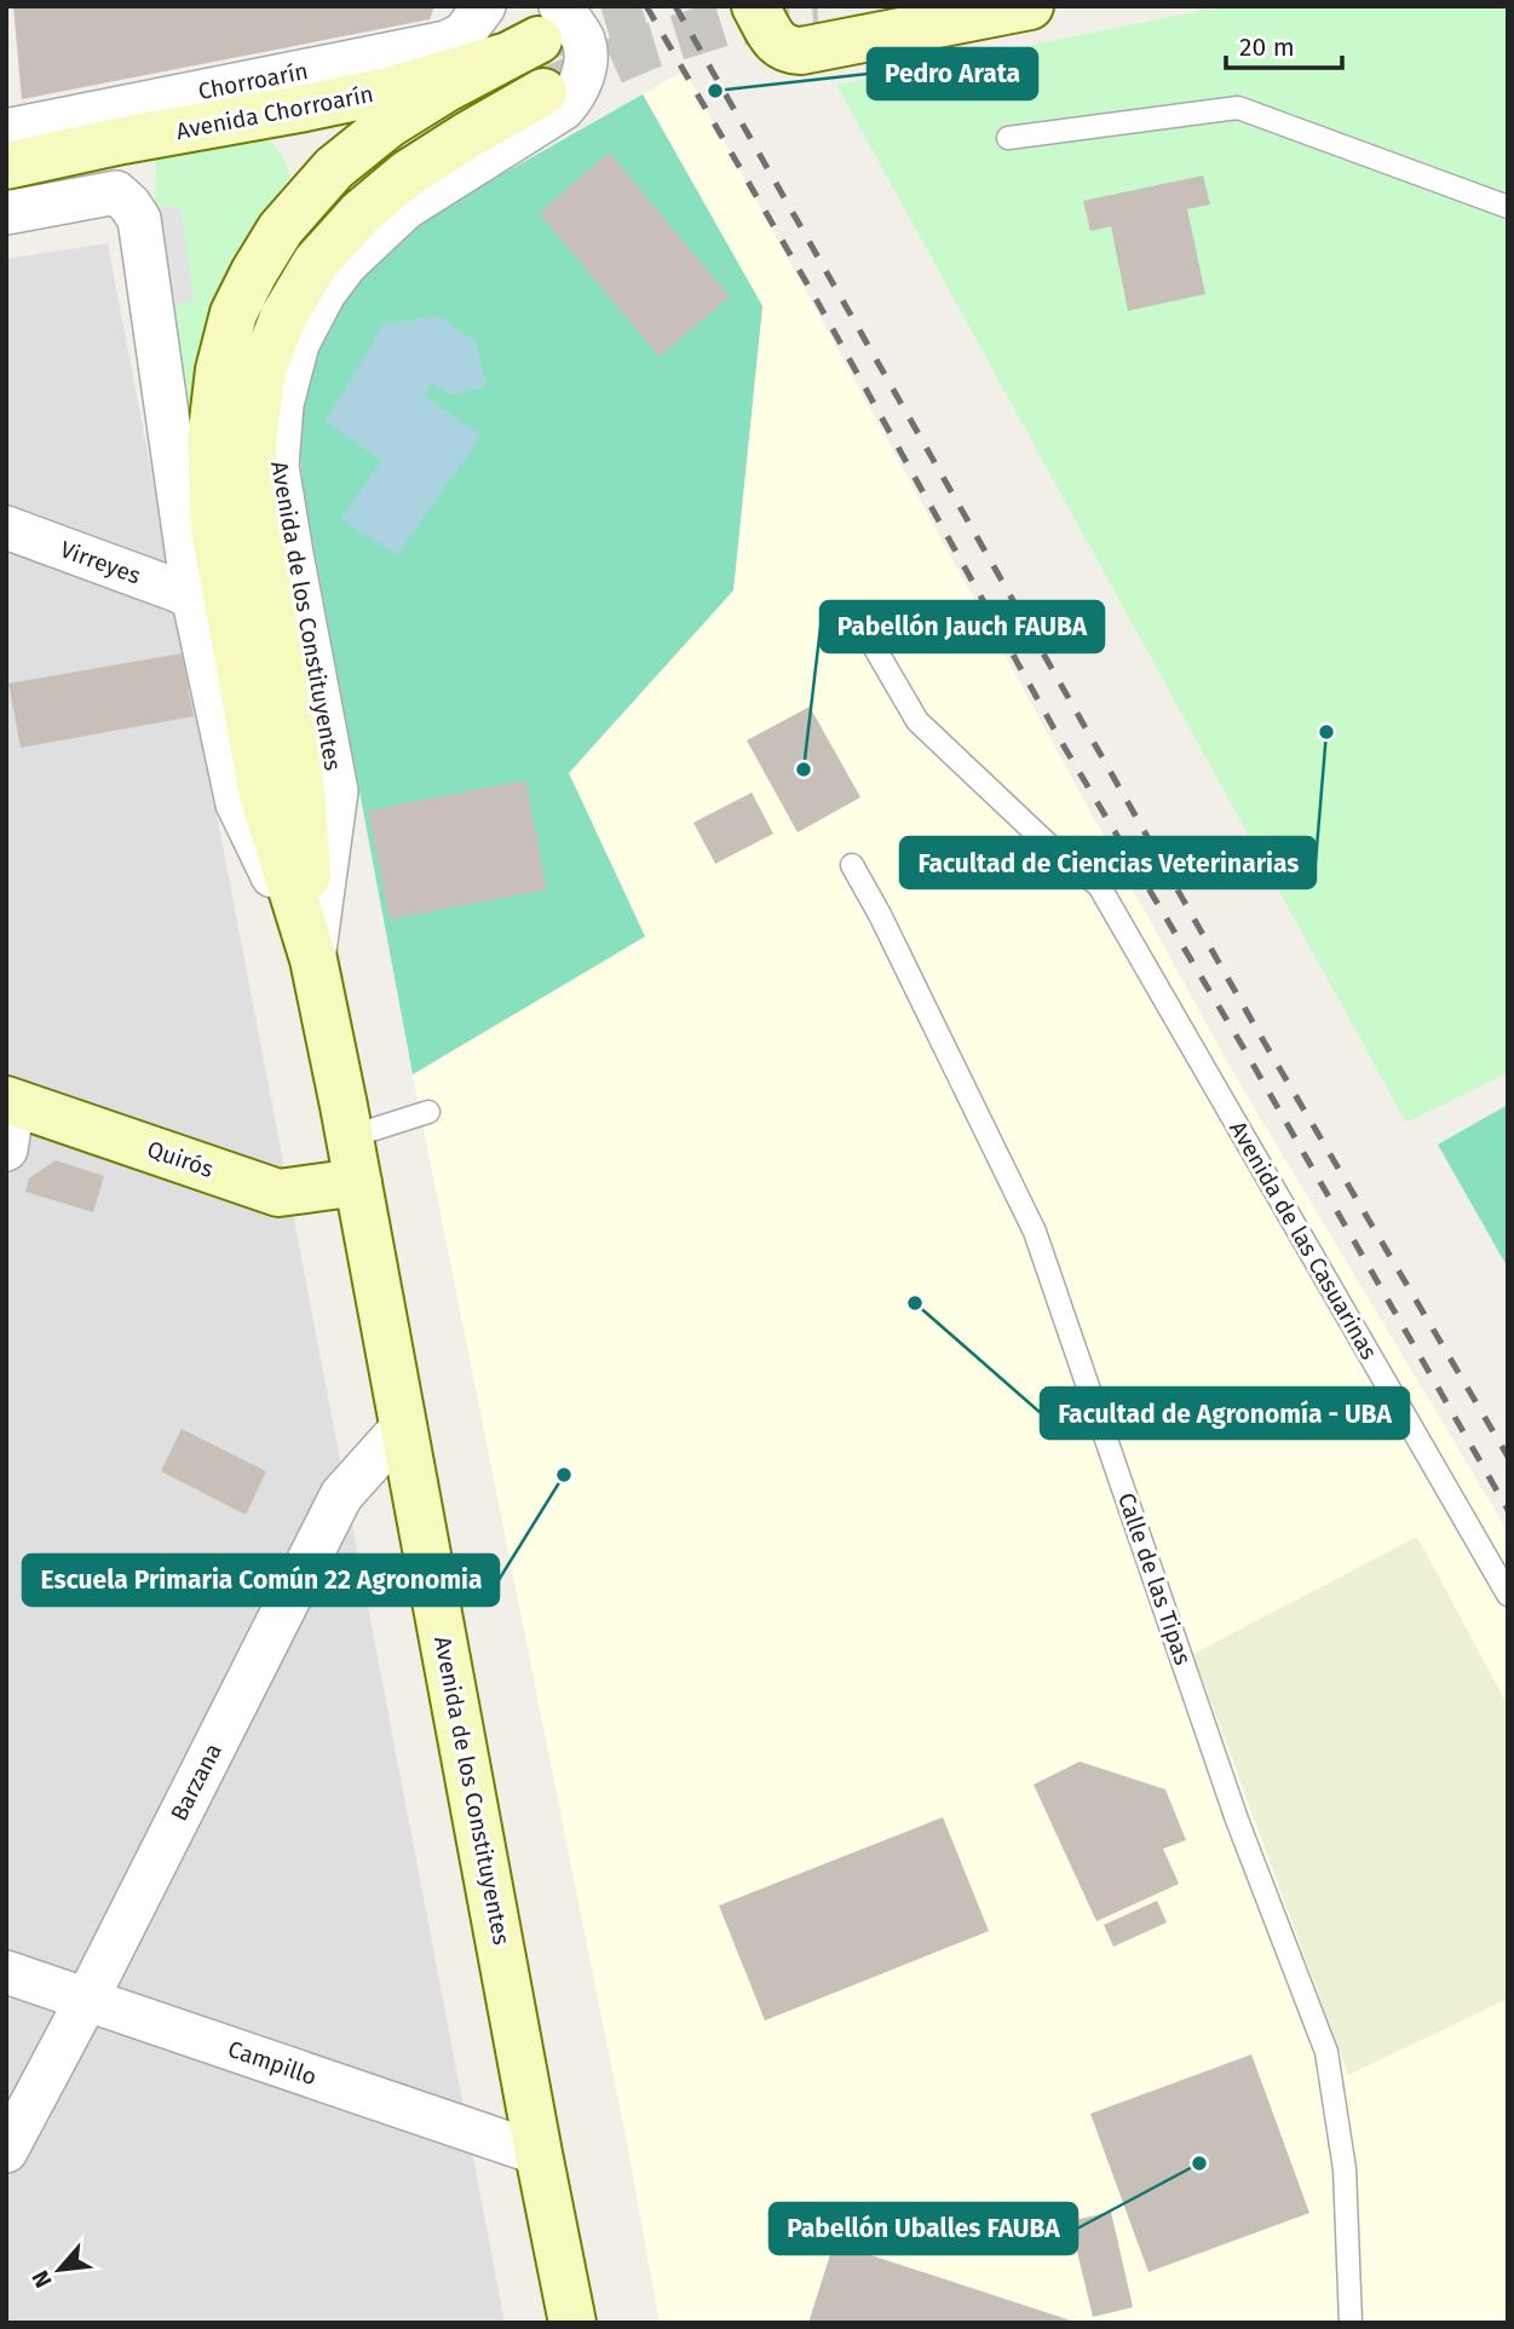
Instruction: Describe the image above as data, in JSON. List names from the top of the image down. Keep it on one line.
{"streets":{"main road":["Avenida Chorroarín","Avenida de los Constituyentes","Quirós"],"street":["Chorroarín","Virreyes","Barzana","Campillo"],"lane":["Avenida de las Casuarinas","Calle de las Tipas"]},"crossings":[["Avenida Chorroarín","Avenida de los Constituyentes"],["Virreyes","Avenida de los Constituyentes"],["Avenida de los Constituyentes","Quirós"],["Avenida de los Constituyentes","Barzana"],["Avenida de los Constituyentes","Campillo"],["Barzana","Campillo"]],"places":["Pedro Arata","Facultad de Ciencias Veterinarias","Pabellón Jauch FAUBA","Facultad de Agronomía - UBA","Escuela Primaria Común 22 Agronomia","Pabellón Uballes FAUBA"],"scale_bar":"20 m","north":"bottom left"}
